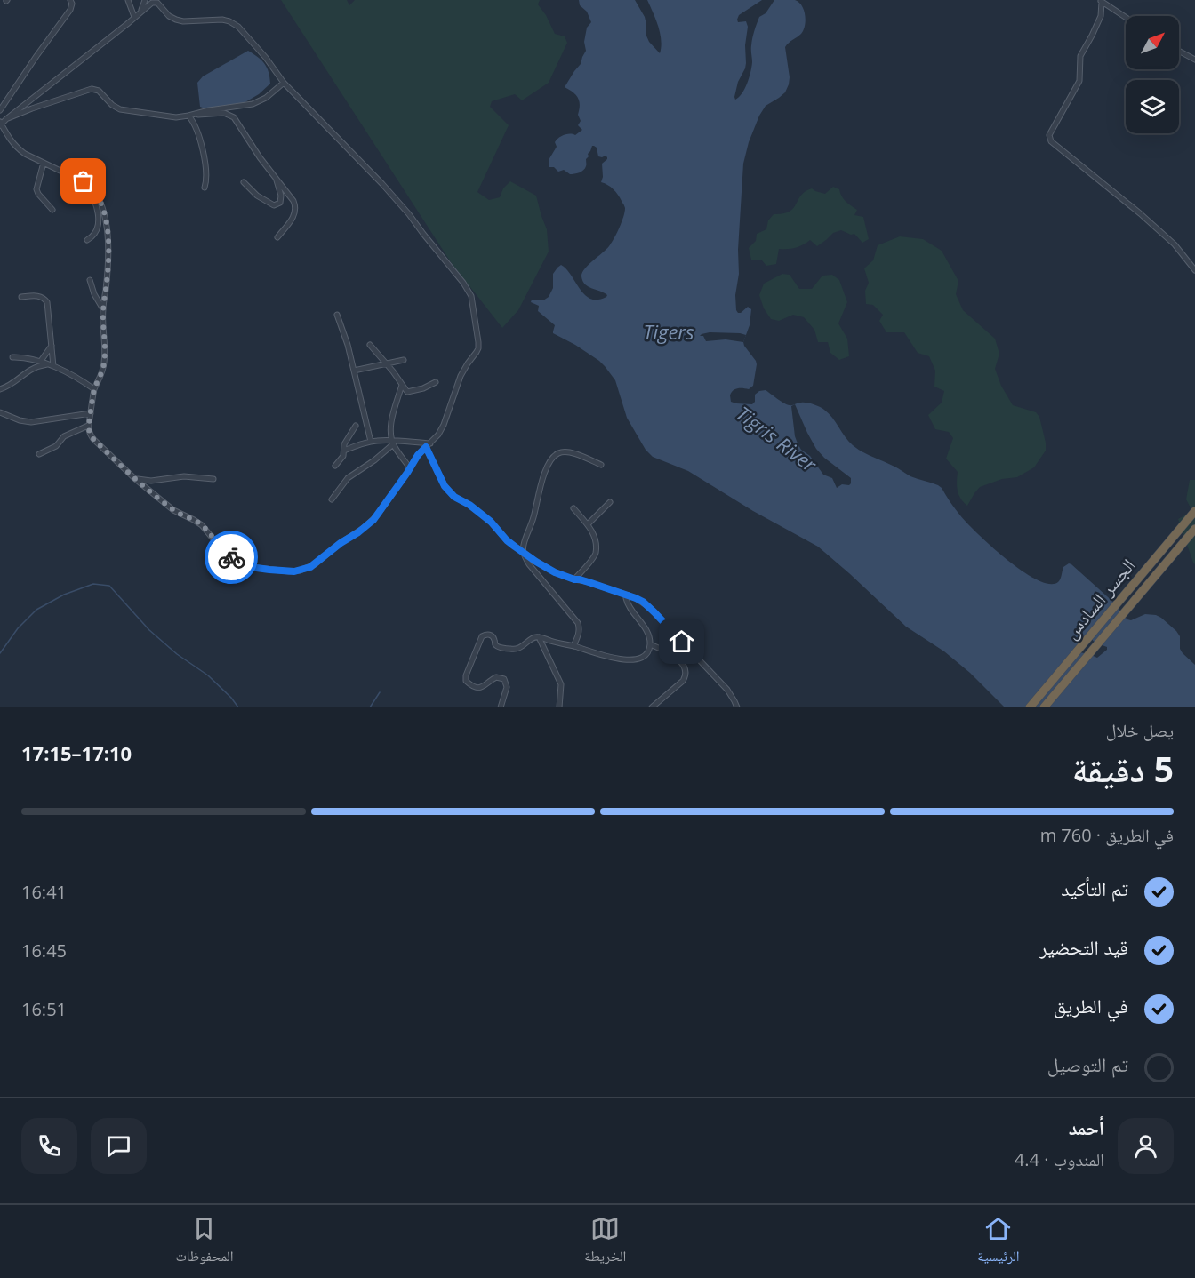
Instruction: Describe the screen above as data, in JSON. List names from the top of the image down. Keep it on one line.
{"streets":{"highway":["الجسر السادس"]},"water":["Tigers","Tigris River"],"north":"top right","page":{"heading":["5 دقيقة","يصل خلال","17:10–17:15"],"panel":["أحمد","المندوب · 4.4"],"bar":"في الطريق · 760 m","list":[["تم التأكيد","16:41"],["قيد التحضير","16:45"],["في الطريق","16:51"],"تم التوصيل"],"tabs":["الرئيسية","الخريطة","المحفوظات"]}}
